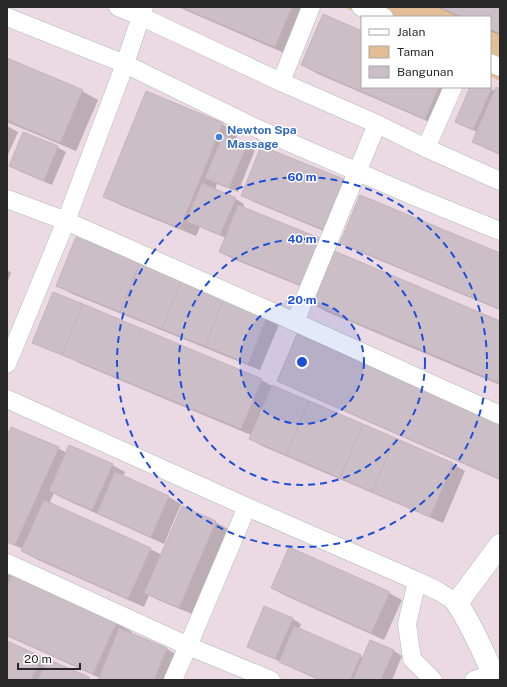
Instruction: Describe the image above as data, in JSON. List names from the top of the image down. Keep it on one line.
{"places":["Newton Spa Massage"],"legend":["Jalan","Taman","Bangunan"],"scale_bar":"20 m","rings":["60 m","40 m","20 m"]}
